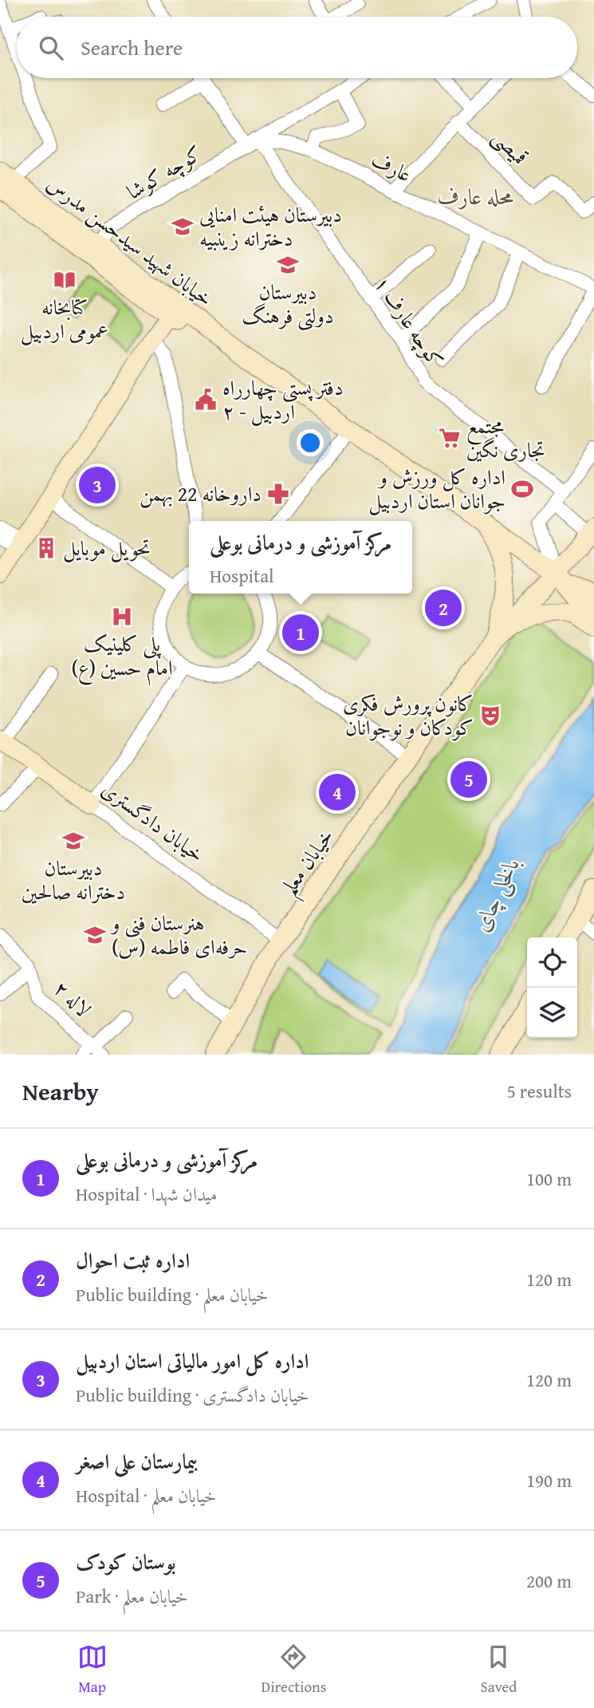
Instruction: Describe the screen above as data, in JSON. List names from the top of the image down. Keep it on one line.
{"streets":{"main road":["خیابان شهید سیدحسن مدرس","خیابان دادگستری","خیابان معلم"],"street":["قمیصی","عارف","کوچه کوشا","کوچه عارف ۱","لاله ۲"]},"crossings":[["عارف","کوچه کوشا"],["عارف","کوچه عارف ۱"],["کوچه کوشا","خیابان شهید سیدحسن مدرس"],["کوچه کوشا","کوچه عارف ۱"],["خیابان شهید سیدحسن مدرس","خیابان معلم"],["خیابان دادگستری","خیابان معلم"]],"districts":["محله عارف"],"water":["بالخلی چای"],"places":{"school or university":["دبیرستان هیئت امنایی دخترانه زینبیه","دبیرستان دولتی فرهنگ","دبیرستان دخترانه صالحین","هنرستان فنی و حرفه‌ای فاطمه (س)"],"library":["کتابخانه عمومی اردبیل"],"public building":["دفتر پستی چهارراه اردبیل - ۲"],"supermarket":["مجتمع تجاری نگین"],"sports":["اداره کل ورزش و جوانان استان اردبیل"],"pharmacy":["داروخانه 22 بهمن"],"building":["تحویل موبایل"],"hospital":["پلی کلینیک امام حسین (ع)"],"theatre":["کانون پرورش فکری کودکان و نوجوانان"]},"page":{"search":"Search here","pins":["3","2","1","5","4"],"popup":["مرکز آموزشی و درمانی بوعلی","Hospital"],"heading":["Nearby","5 results"],"list":[{"mark":"1","name":"مرکز آموزشی و درمانی بوعلی","note":"Hospital · میدان شهدا","value":"100 m"},{"mark":"2","name":"اداره ثبت احوال","note":"Public building · خیابان معلم","value":"120 m"},{"mark":"3","name":"اداره کل امور مالیاتی استان اردبیل","note":"Public building · خیابان دادگستری","value":"120 m"},{"mark":"4","name":"بیمارستان علی اصغر","note":"Hospital · خیابان معلم","value":"190 m"},{"mark":"5","name":"بوستان کودک","note":"Park · خیابان معلم","value":"200 m"}],"nav":["Map","Directions","Saved"]}}
